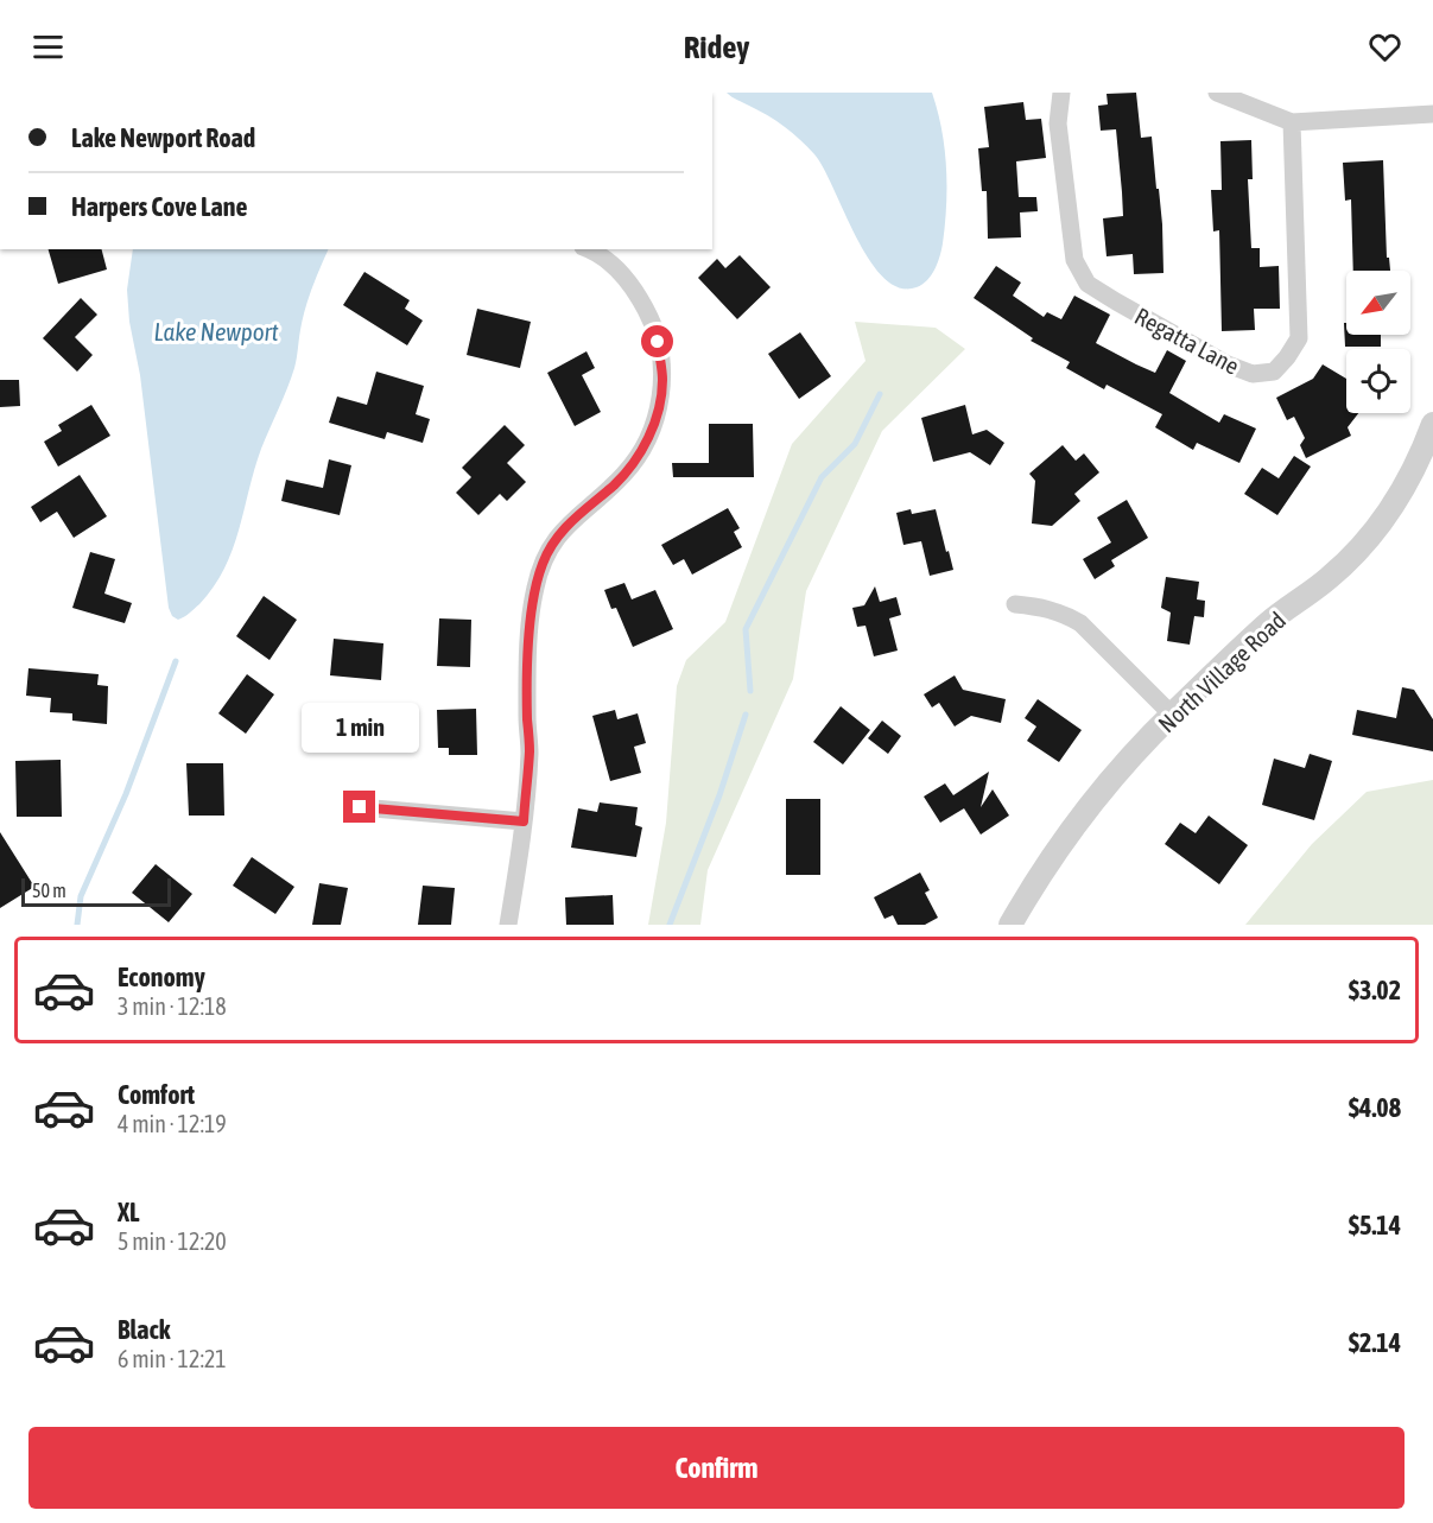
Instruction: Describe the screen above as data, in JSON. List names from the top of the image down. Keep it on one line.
{"streets":{"street":["Regatta Lane","North Village Road"]},"water":["Lake Newport"],"scale_bar":"50 m","north":"bottom left","page":{"header":"Ridey","banner":["Lake Newport Road","Harpers Cove Lane"],"bubble":"1 min","scale":"50 m","list":[{"name":"Economy","note":"3 min · 12:18","value":"$3.02"},{"name":"Comfort","note":"4 min · 12:19","value":"$4.08"},{"name":"XL","note":"5 min · 12:20","value":"$5.14"},{"name":"Black","note":"6 min · 12:21","value":"$2.14"}],"buttons":"Confirm"}}
